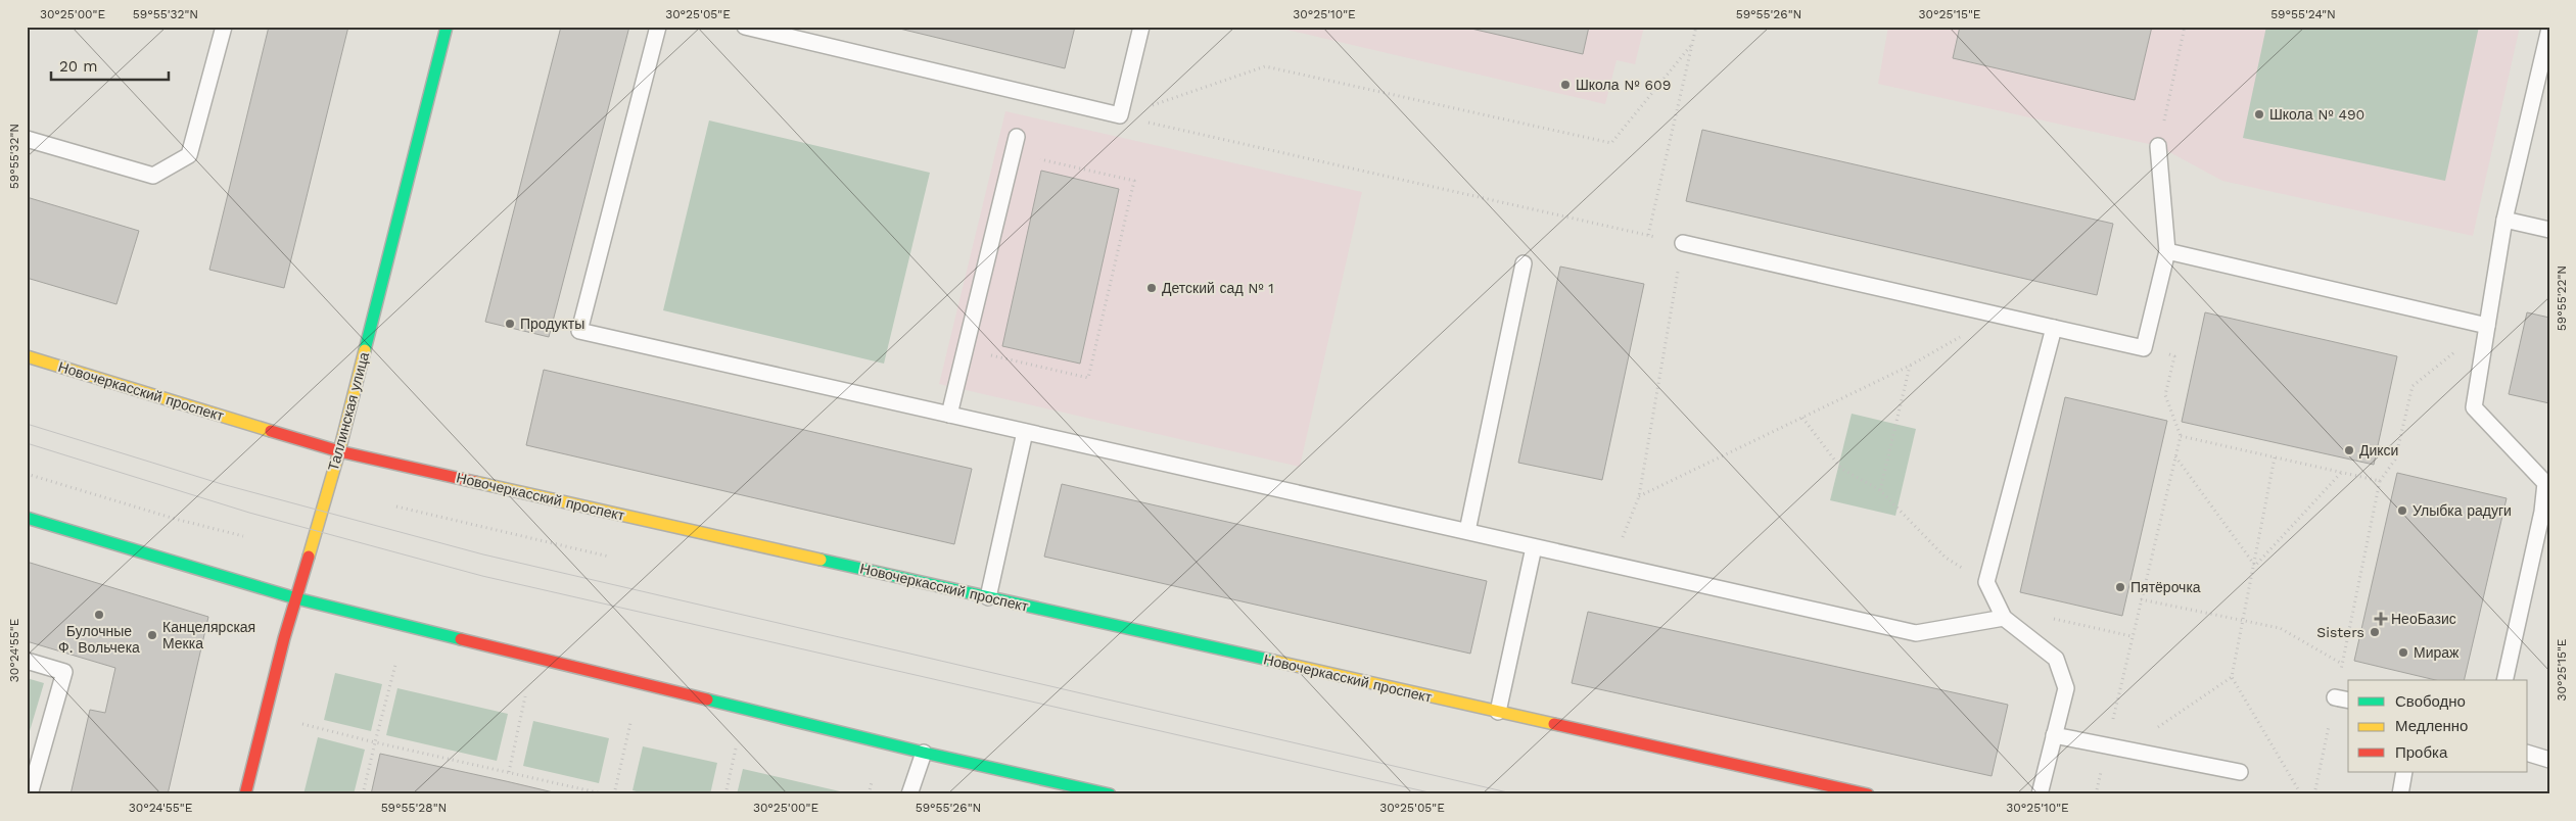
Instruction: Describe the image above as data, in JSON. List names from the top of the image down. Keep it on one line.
{"streets":{"main road":["Новочеркасский проспект","Таллинская улица"]},"crossings":[["Новочеркасский проспект","Таллинская улица"]],"places":{"other":["Школа № 609","Школа № 490","Детский сад № 1","Продукты","Дикси","Улыбка радуги","Пятёрочка","Булочные Ф. Вольчека","Sisters","Канцелярская Мекка","Мираж"],"health":["НеоБазис"]},"legend":["Свободно","Медленно","Пробка"],"scale_bar":"20 m","coordinates":["30°25'00\"E","59°55'32\"N","30°25'05\"E","30°25'10\"E","59°55'26\"N","30°25'15\"E","59°55'24\"N","59°55'22\"N","30°24'55\"E","59°55'28\"N"]}
